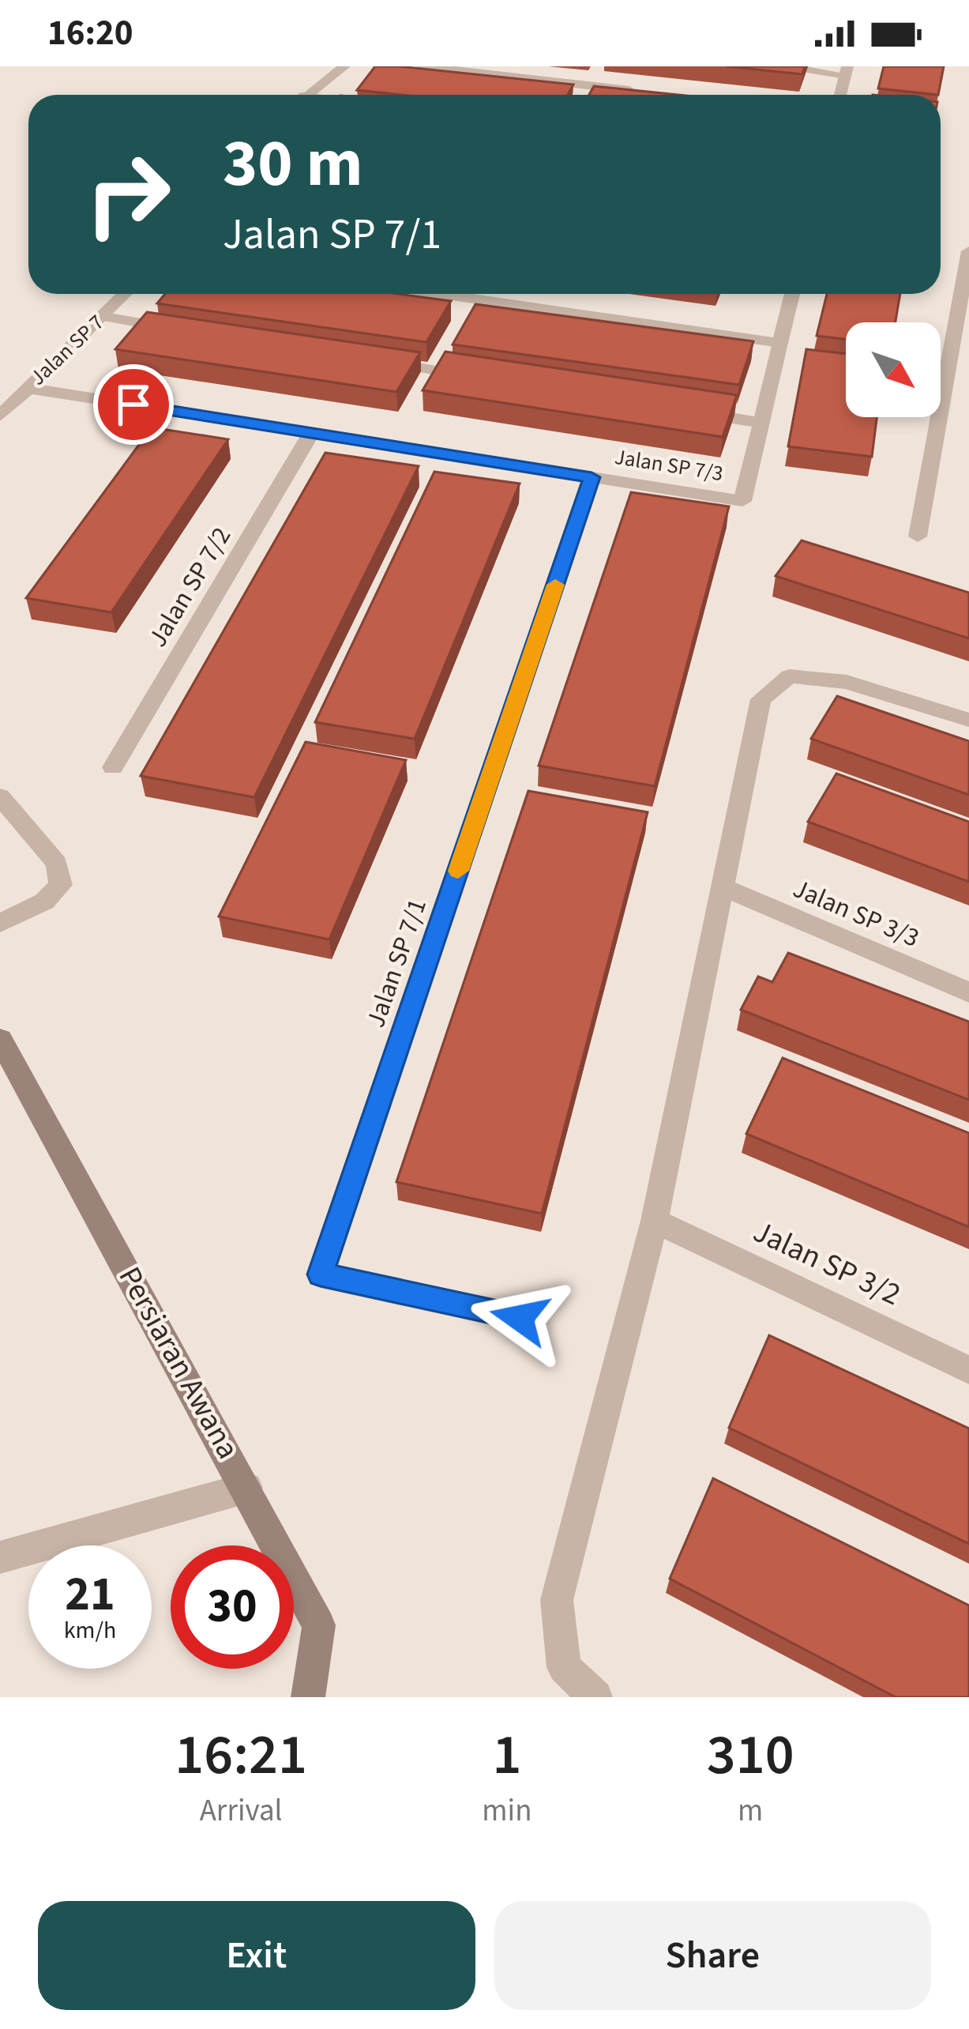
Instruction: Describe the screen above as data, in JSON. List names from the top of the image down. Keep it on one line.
{"streets":{"street":["Jalan SP 7","Jalan SP 7/3","Jalan SP 7/2","Jalan SP 3/3","Jalan SP 7/1","Jalan SP 3/2","Persiaran Awana"]},"crossings":[["Jalan SP 7","Jalan SP 7/3"],["Jalan SP 7/3","Jalan SP 7/2"],["Jalan SP 7/3","Jalan SP 7/1"]],"north":"bottom right","page":{"status":"16:20","turn":["30 m","Jalan SP 7/1"],"speed":"21 km/h","limit":"30","eta":["16:21","Arrival","1","min","310","m"],"buttons":["Exit","Share"]}}
